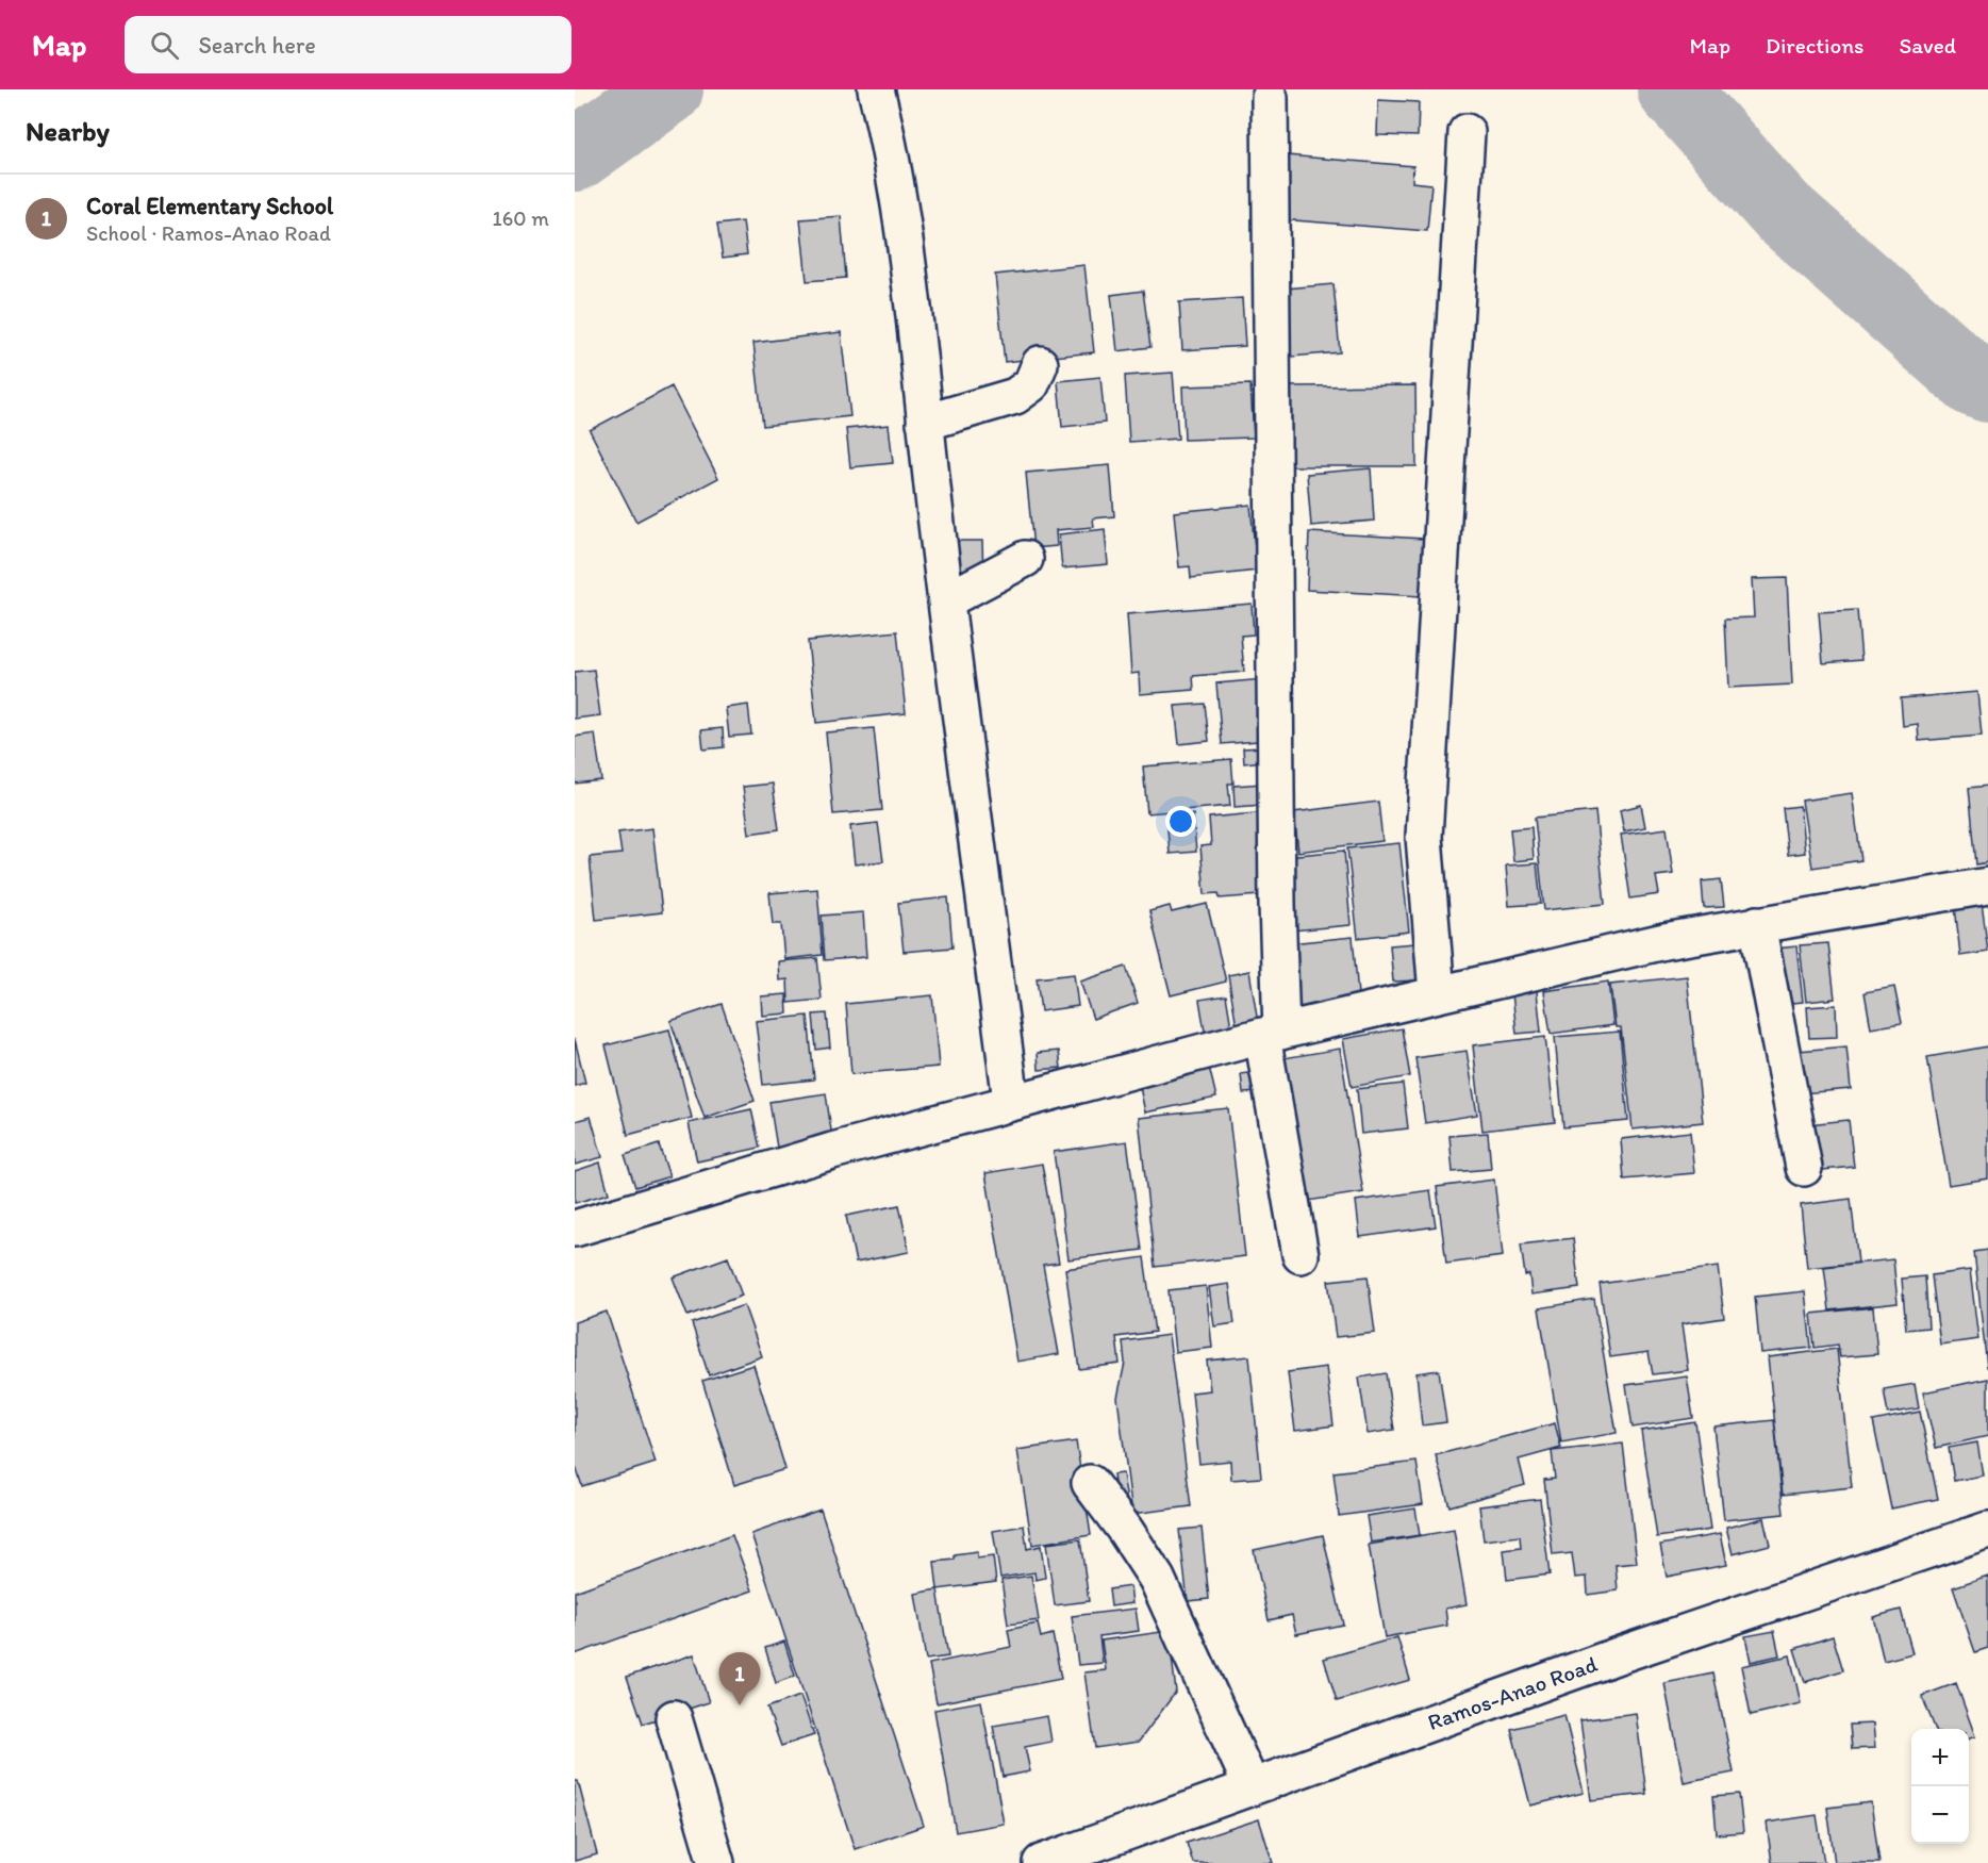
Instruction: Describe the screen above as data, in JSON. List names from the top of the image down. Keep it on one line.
{"streets":{"street":["Ramos-Anao Road"]},"page":{"header":"Map","search":"Search here","nav":["Map","Directions","Saved"],"heading":"Nearby","list":[{"mark":"1","name":"Coral Elementary School","note":"School · Ramos-Anao Road","value":"160 m"}],"pins":"1","map_buttons":["+","−"]}}
